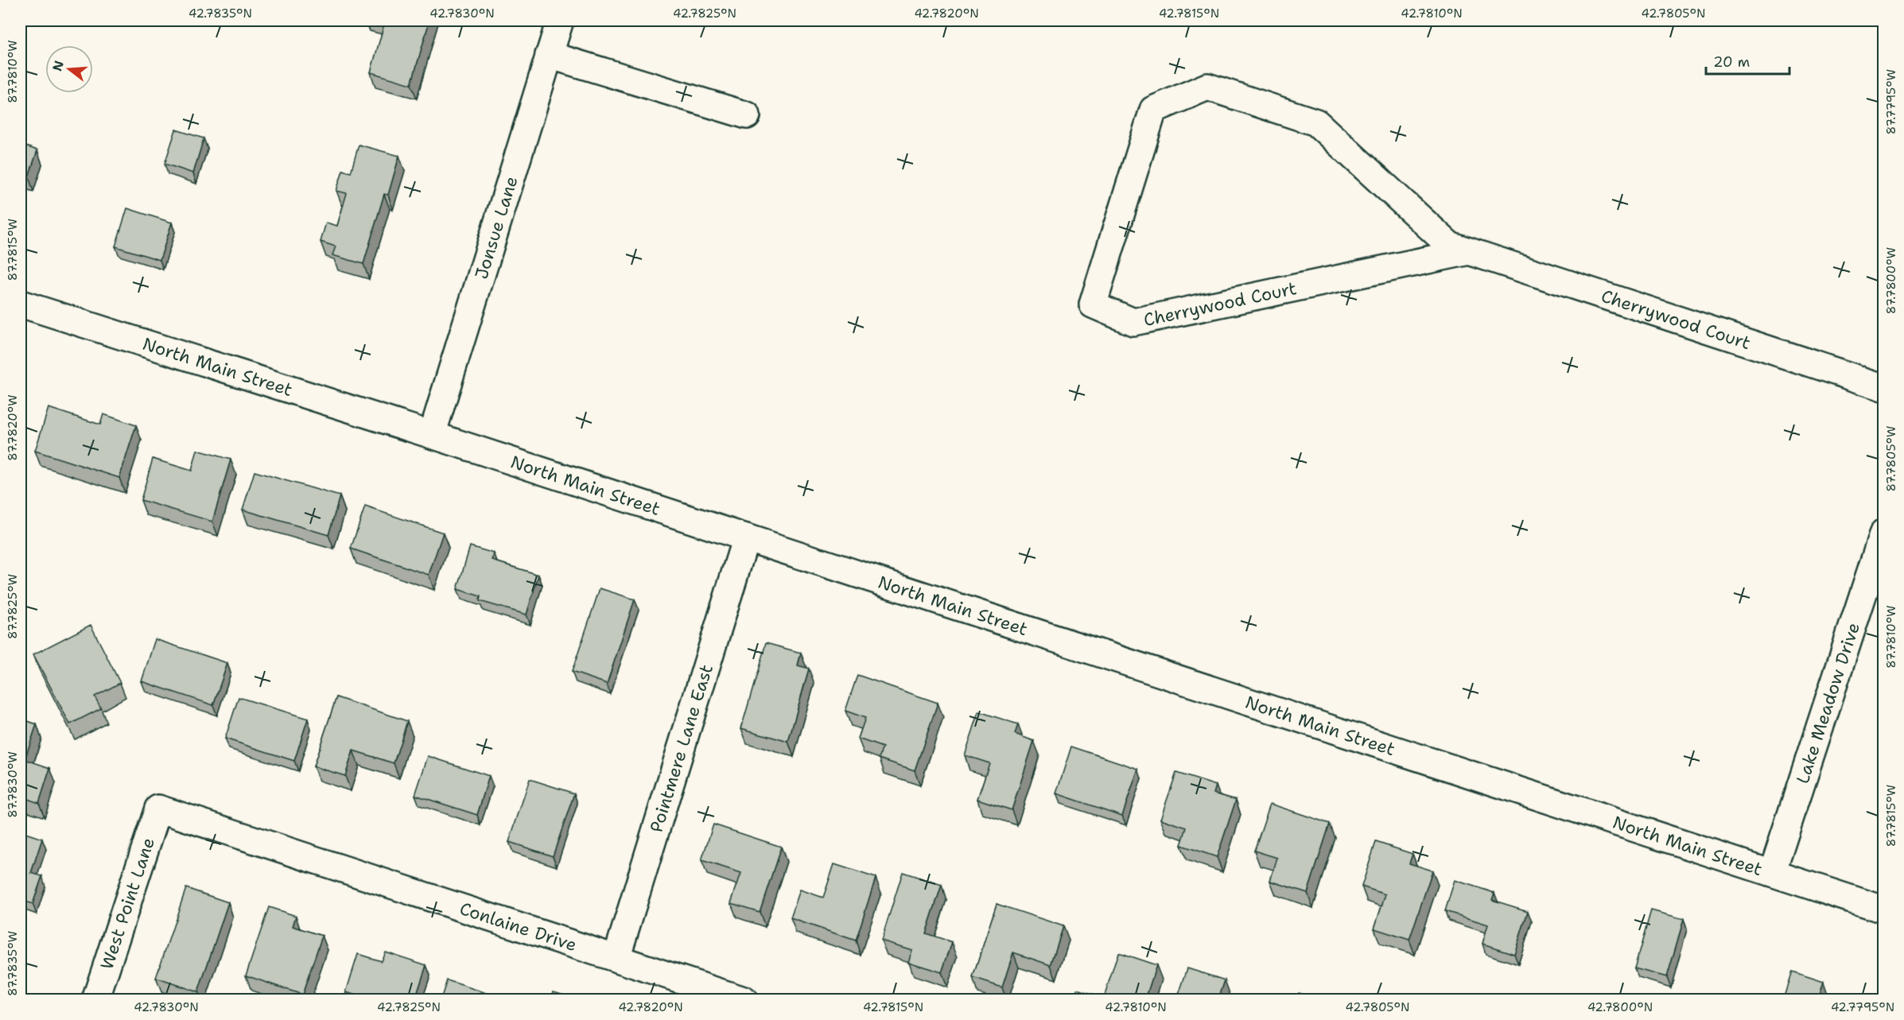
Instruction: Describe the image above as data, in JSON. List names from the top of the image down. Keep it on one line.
{"streets":{"street":["Jonsue Lane","Cherrywood Court","North Main Street","Lake Meadow Drive","Pointmere Lane East","West Point Lane","Conlaine Drive"]},"crossings":[["Jonsue Lane","North Main Street"],["North Main Street","Lake Meadow Drive"],["North Main Street","Pointmere Lane East"],["Pointmere Lane East","Conlaine Drive"],["West Point Lane","Conlaine Drive"]],"scale_bar":"20 m","north":"left","coordinates":["42.7835°N","42.7830°N","42.7825°N","42.7820°N","42.7815°N","42.7810°N","42.7805°N","87.7810°W","87.7795°W","87.7815°W","87.7800°W","87.7820°W","87.7805°W","87.7825°W","87.7830°W","87.7835°W","42.7800°N","42.7795°N"]}
